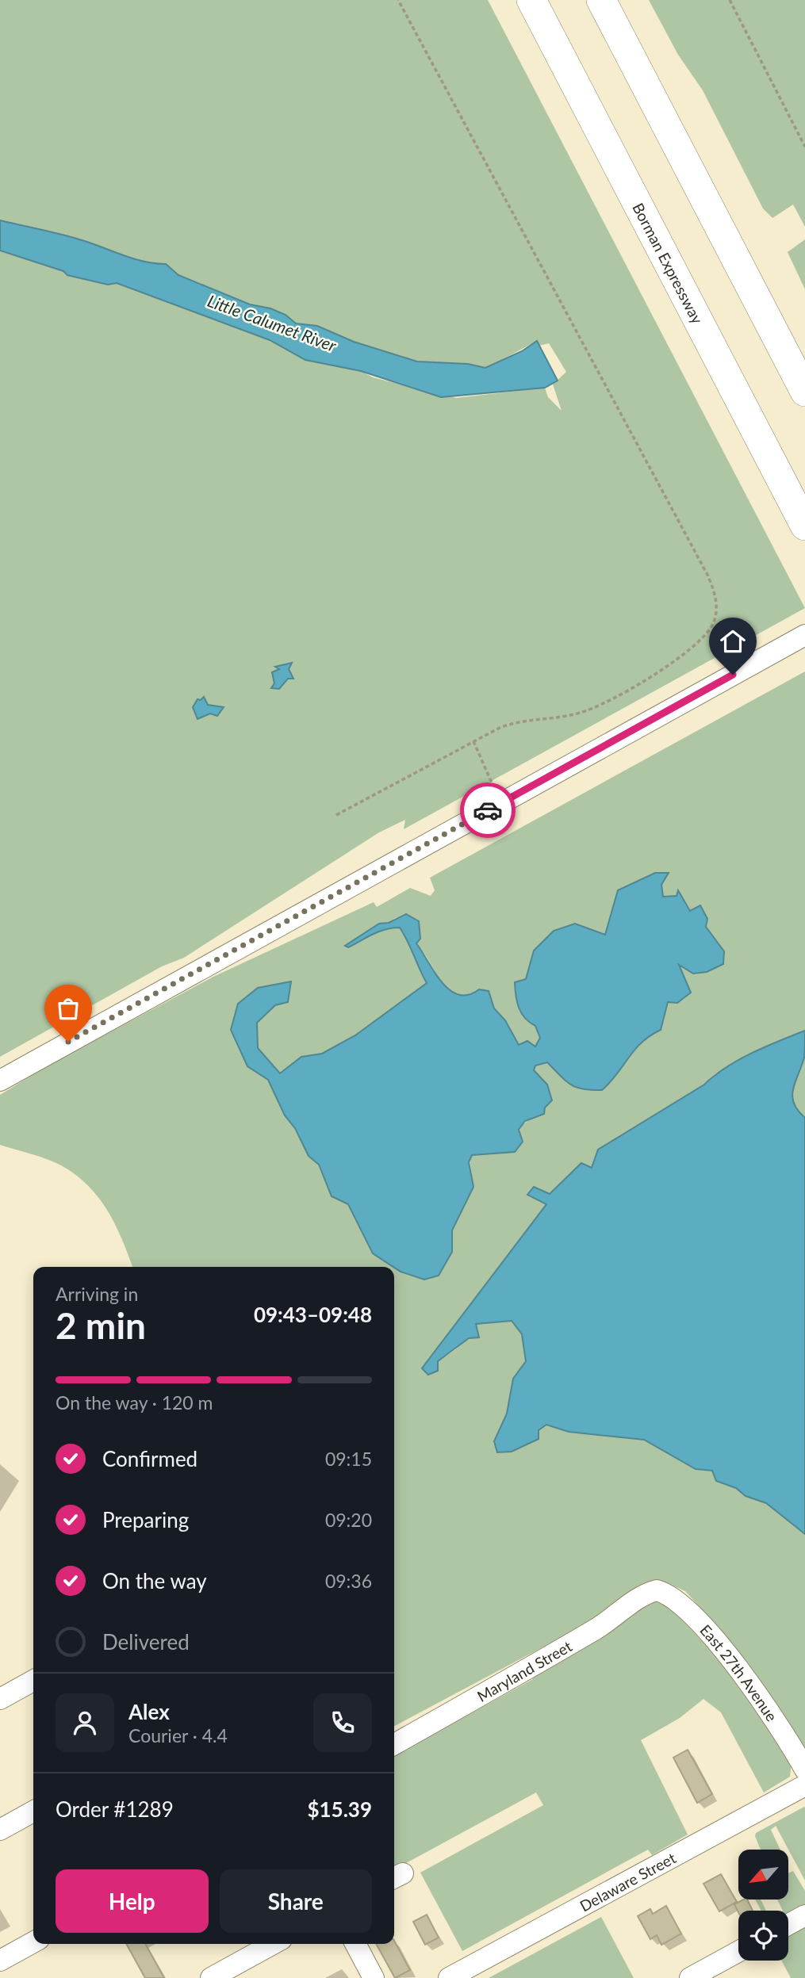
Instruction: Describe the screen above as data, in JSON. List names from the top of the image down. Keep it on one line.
{"streets":{"highway":["Borman Expressway"],"street":["Maryland Street","East 27th Avenue","Delaware Street"]},"crossings":[["Maryland Street","East 27th Avenue"]],"water":["Little Calumet River"],"north":"bottom left","page":{"heading":["2 min","Arriving in","09:43–09:48"],"panel":["Alex","Courier · 4.4","Order #1289","$15.39"],"bar":"On the way · 120 m","list":[["Confirmed","09:15"],["Preparing","09:20"],["On the way","09:36"],"Delivered"],"buttons":["Help","Share"]}}
